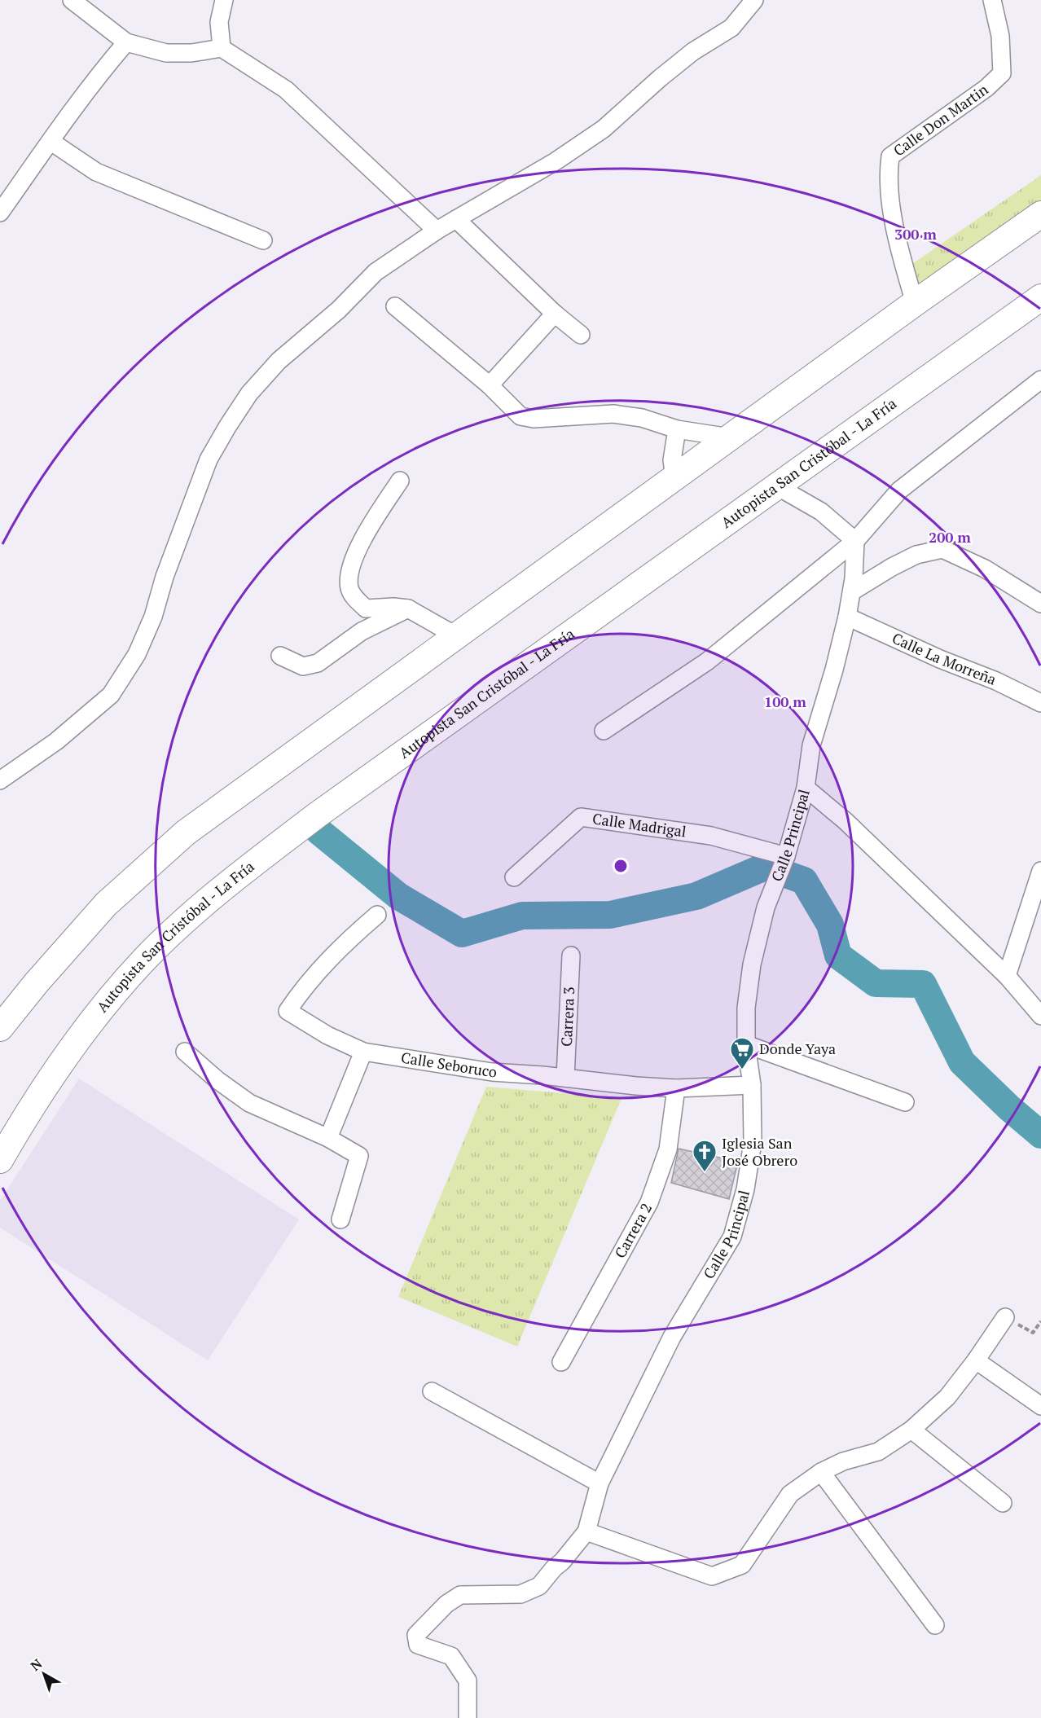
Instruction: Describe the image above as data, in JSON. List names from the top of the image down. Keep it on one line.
{"streets":{"highway":["Autopista San Cristóbal - La Fría"],"street":["Calle Don Martin","Calle La Morreña","Calle Madrigal","Calle Principal","Carrera 3","Calle Seboruco","Carrera 2"]},"crossings":[["Calle La Morreña","Calle Principal"],["Calle Madrigal","Calle Principal"],["Calle Principal","Calle Seboruco"],["Carrera 3","Calle Seboruco"],["Calle Seboruco","Carrera 2"]],"places":{"supermarket":["Donde Yaya"],"church":["Iglesia San José Obrero"]},"north":"top left","rings":["300 m","200 m","100 m"]}
